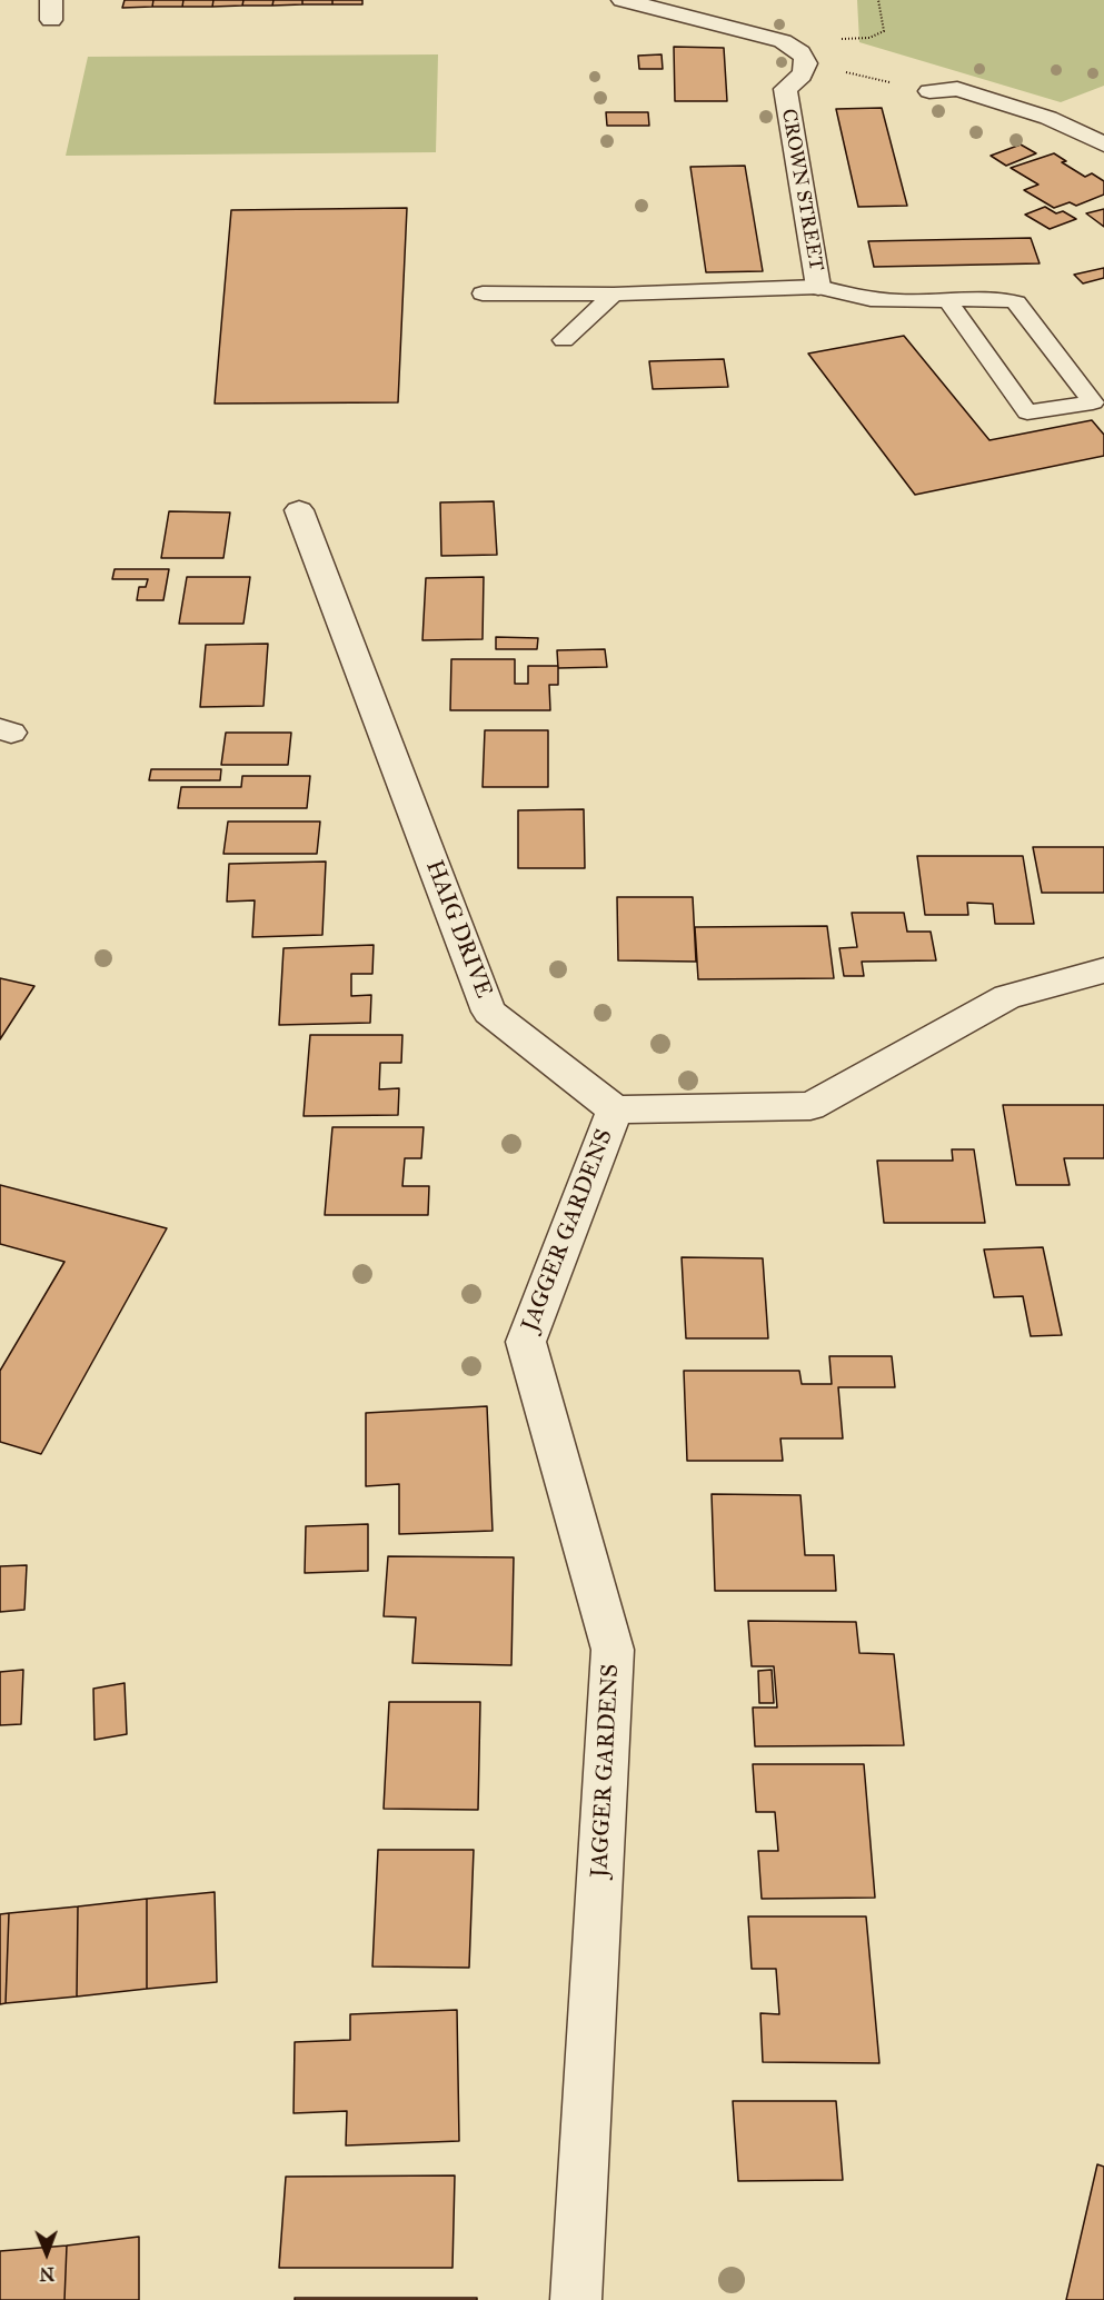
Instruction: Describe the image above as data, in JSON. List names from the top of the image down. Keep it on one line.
{"streets":{"street":["CROWN STREET","HAIG DRIVE","JAGGER GARDENS"]},"crossings":[["HAIG DRIVE","JAGGER GARDENS"]],"north":"bottom"}
